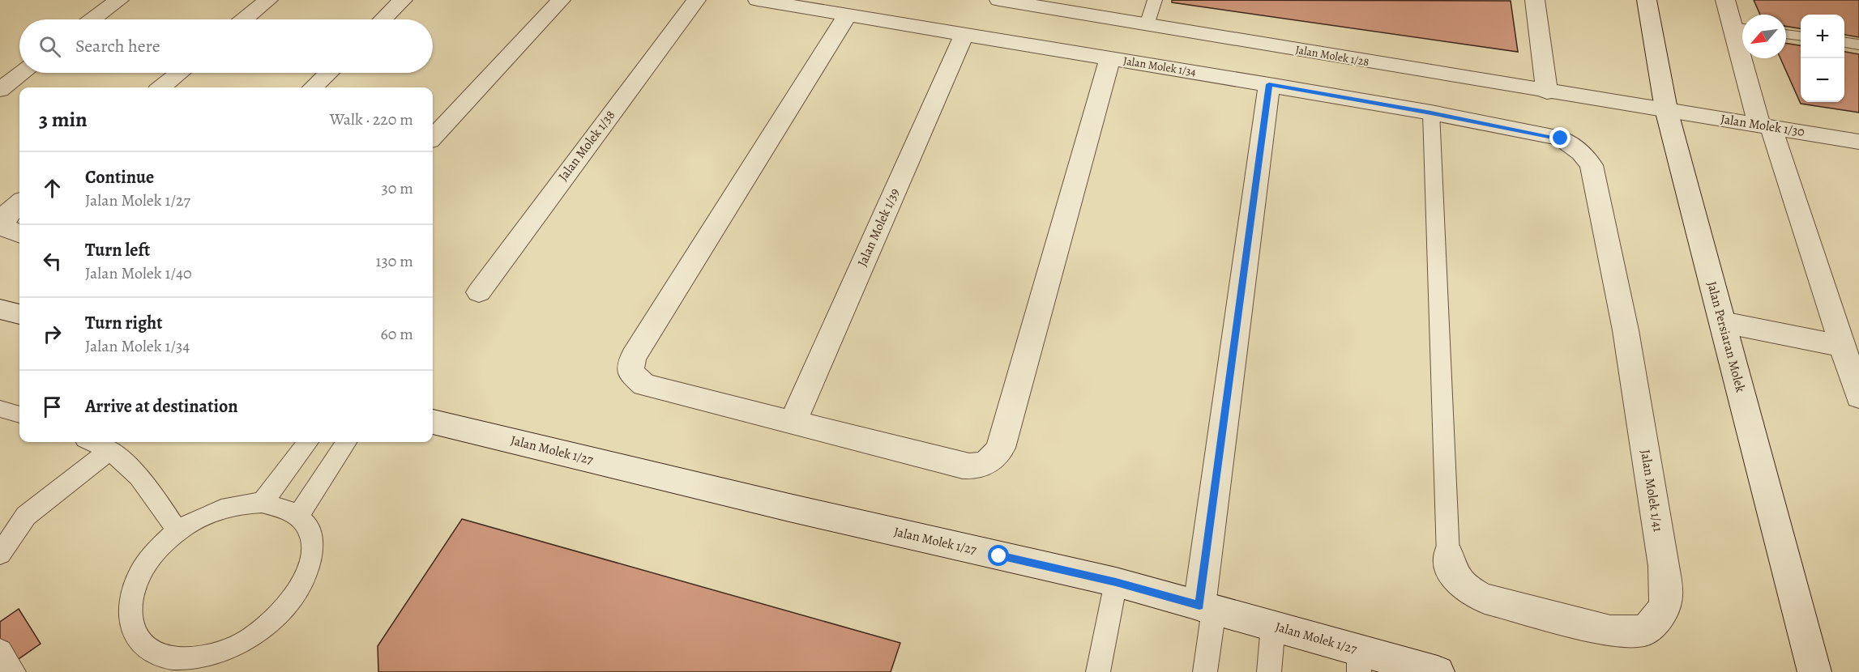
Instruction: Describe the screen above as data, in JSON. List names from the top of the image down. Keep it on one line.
{"streets":{"street":["Jalan Molek 1/28","Jalan Molek 1/34","Jalan Molek 1/30","Jalan Molek 1/38","Jalan Molek 1/39","Jalan Persiaran Molek","Jalan Molek 1/27","Jalan Molek 1/41"]},"crossings":[["Jalan Molek 1/28","Jalan Molek 1/30"],["Jalan Molek 1/28","Jalan Persiaran Molek"],["Jalan Molek 1/34","Jalan Molek 1/39"],["Jalan Molek 1/34","Jalan Molek 1/41"],["Jalan Molek 1/30","Jalan Persiaran Molek"]],"north":"bottom left","page":{"map_buttons":["+","−"],"search":"Search here","heading":["3 min","Walk · 220 m"],"list":[["Continue","Jalan Molek 1/27","30 m"],["Turn left","Jalan Molek 1/40","130 m"],["Turn right","Jalan Molek 1/34","60 m"],"Arrive at destination"]}}
